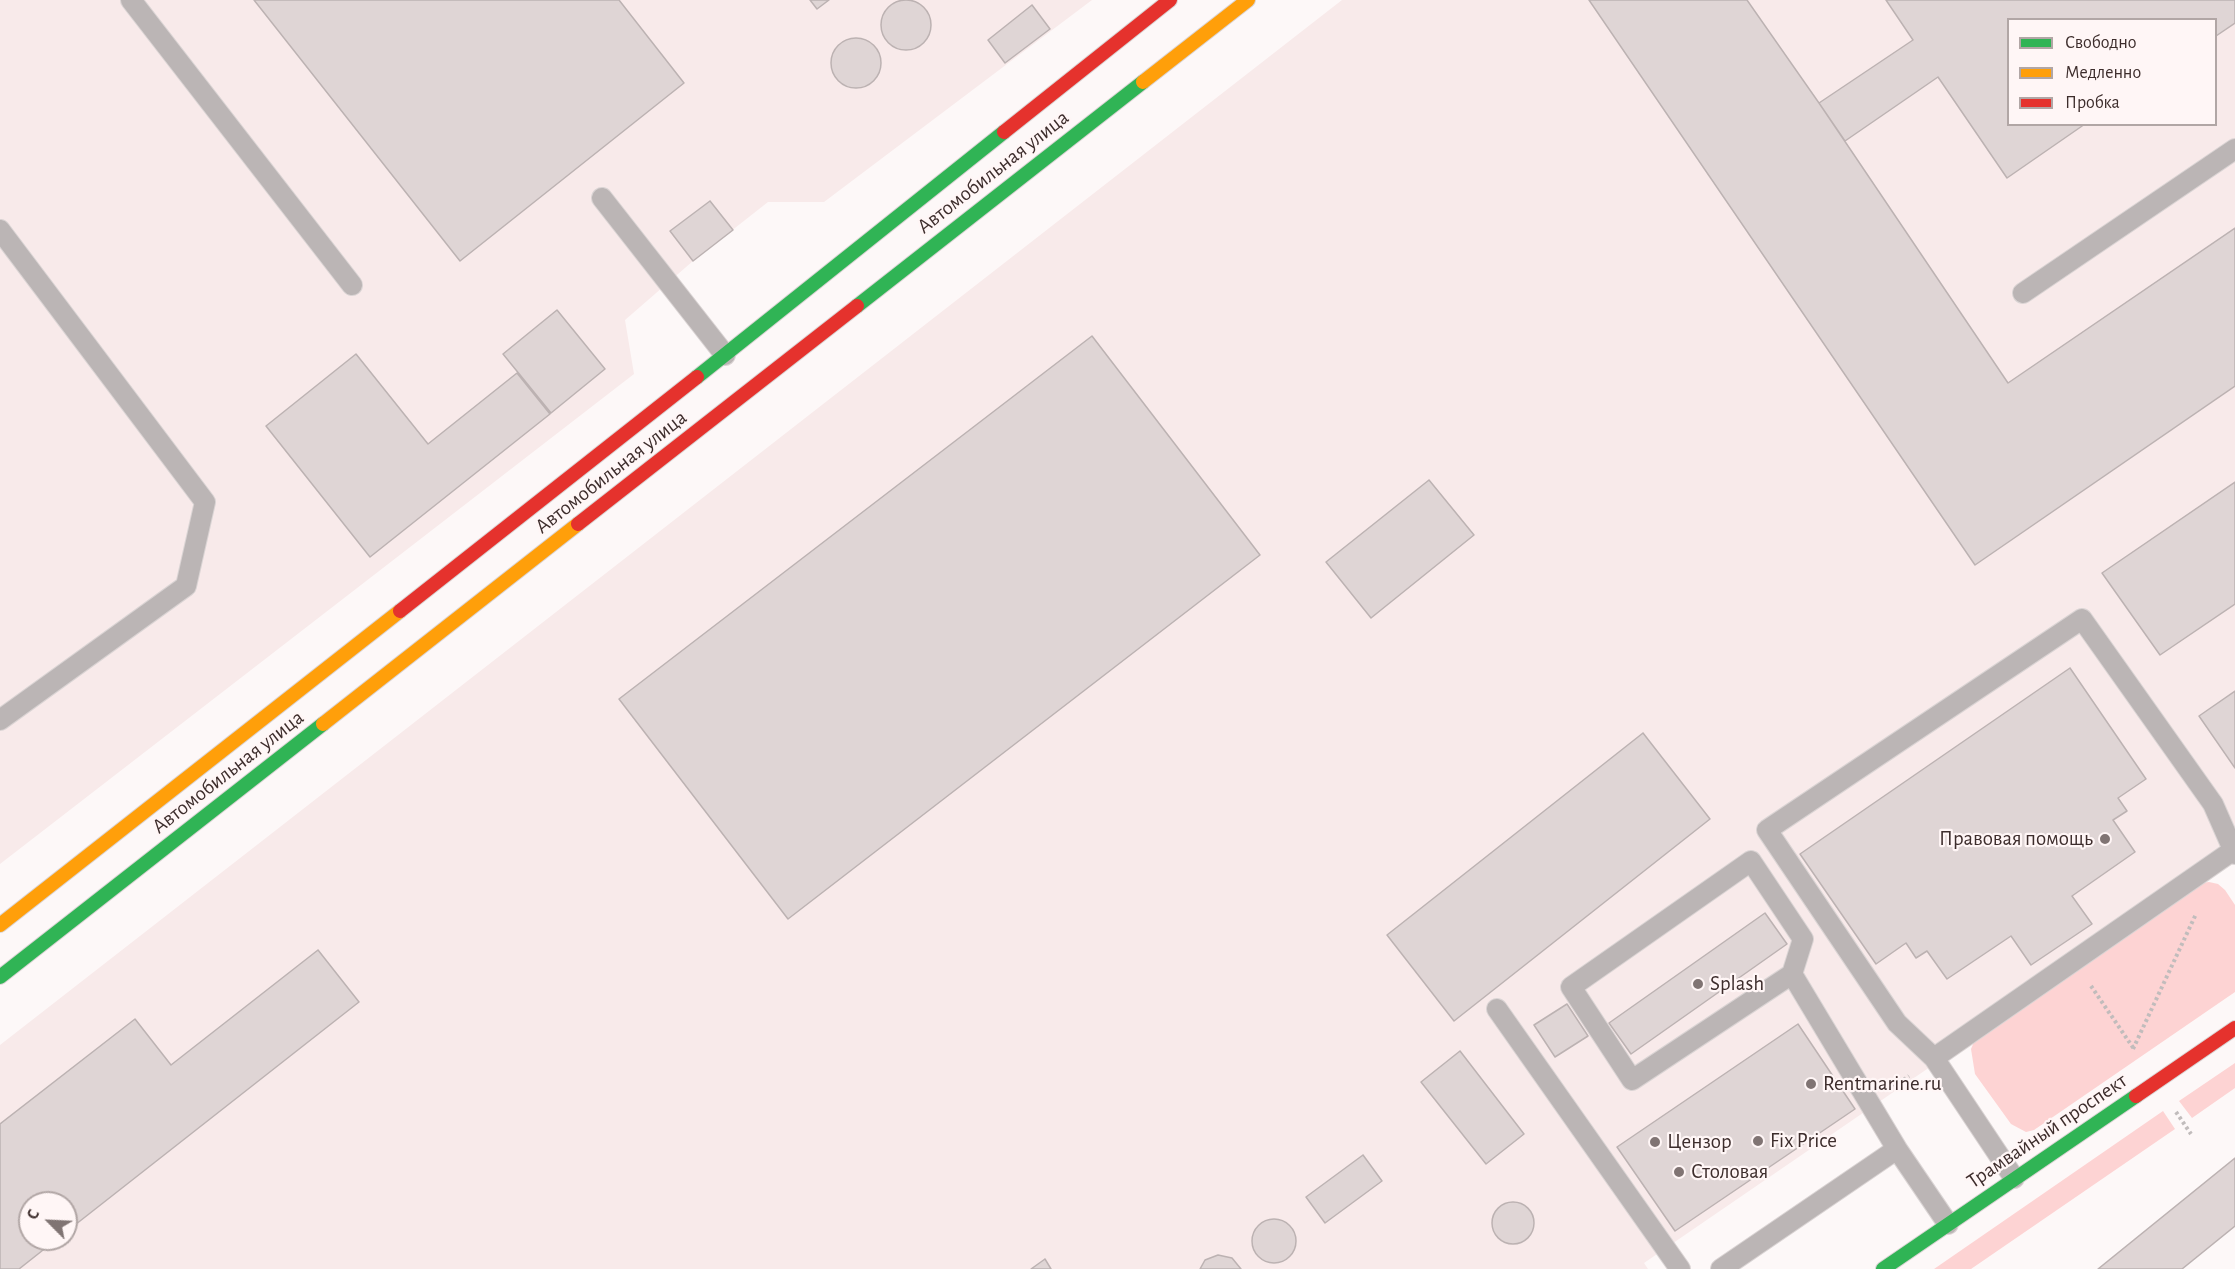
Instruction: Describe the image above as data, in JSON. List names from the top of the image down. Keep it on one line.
{"streets":{"main road":["Автомобильная улица","Трамвайный проспект"]},"places":["Правовая помощь","Splash","Rentmarine.ru","Fix Price","Цензор","Столовая"],"legend":["Свободно","Медленно","Пробка"],"north":"top left"}
